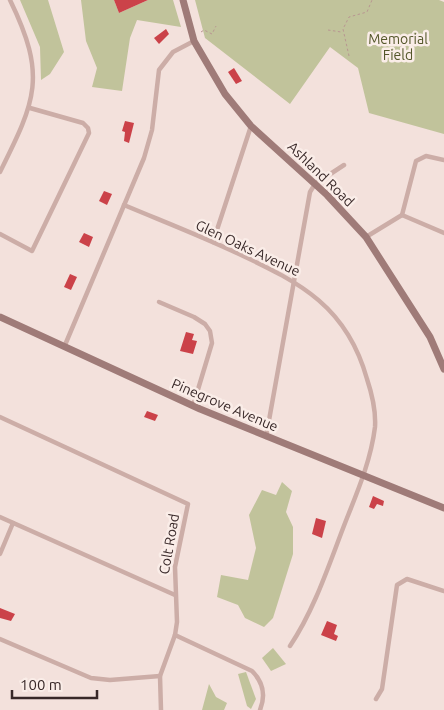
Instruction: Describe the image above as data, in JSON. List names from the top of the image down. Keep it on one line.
{"streets":{"street":["Ashland Road","Glen Oaks Avenue","Pinegrove Avenue","Colt Road"]},"crossings":[["Glen Oaks Avenue","Pinegrove Avenue"]],"parks":["Memorial Field"],"scale_bar":"100 m"}
